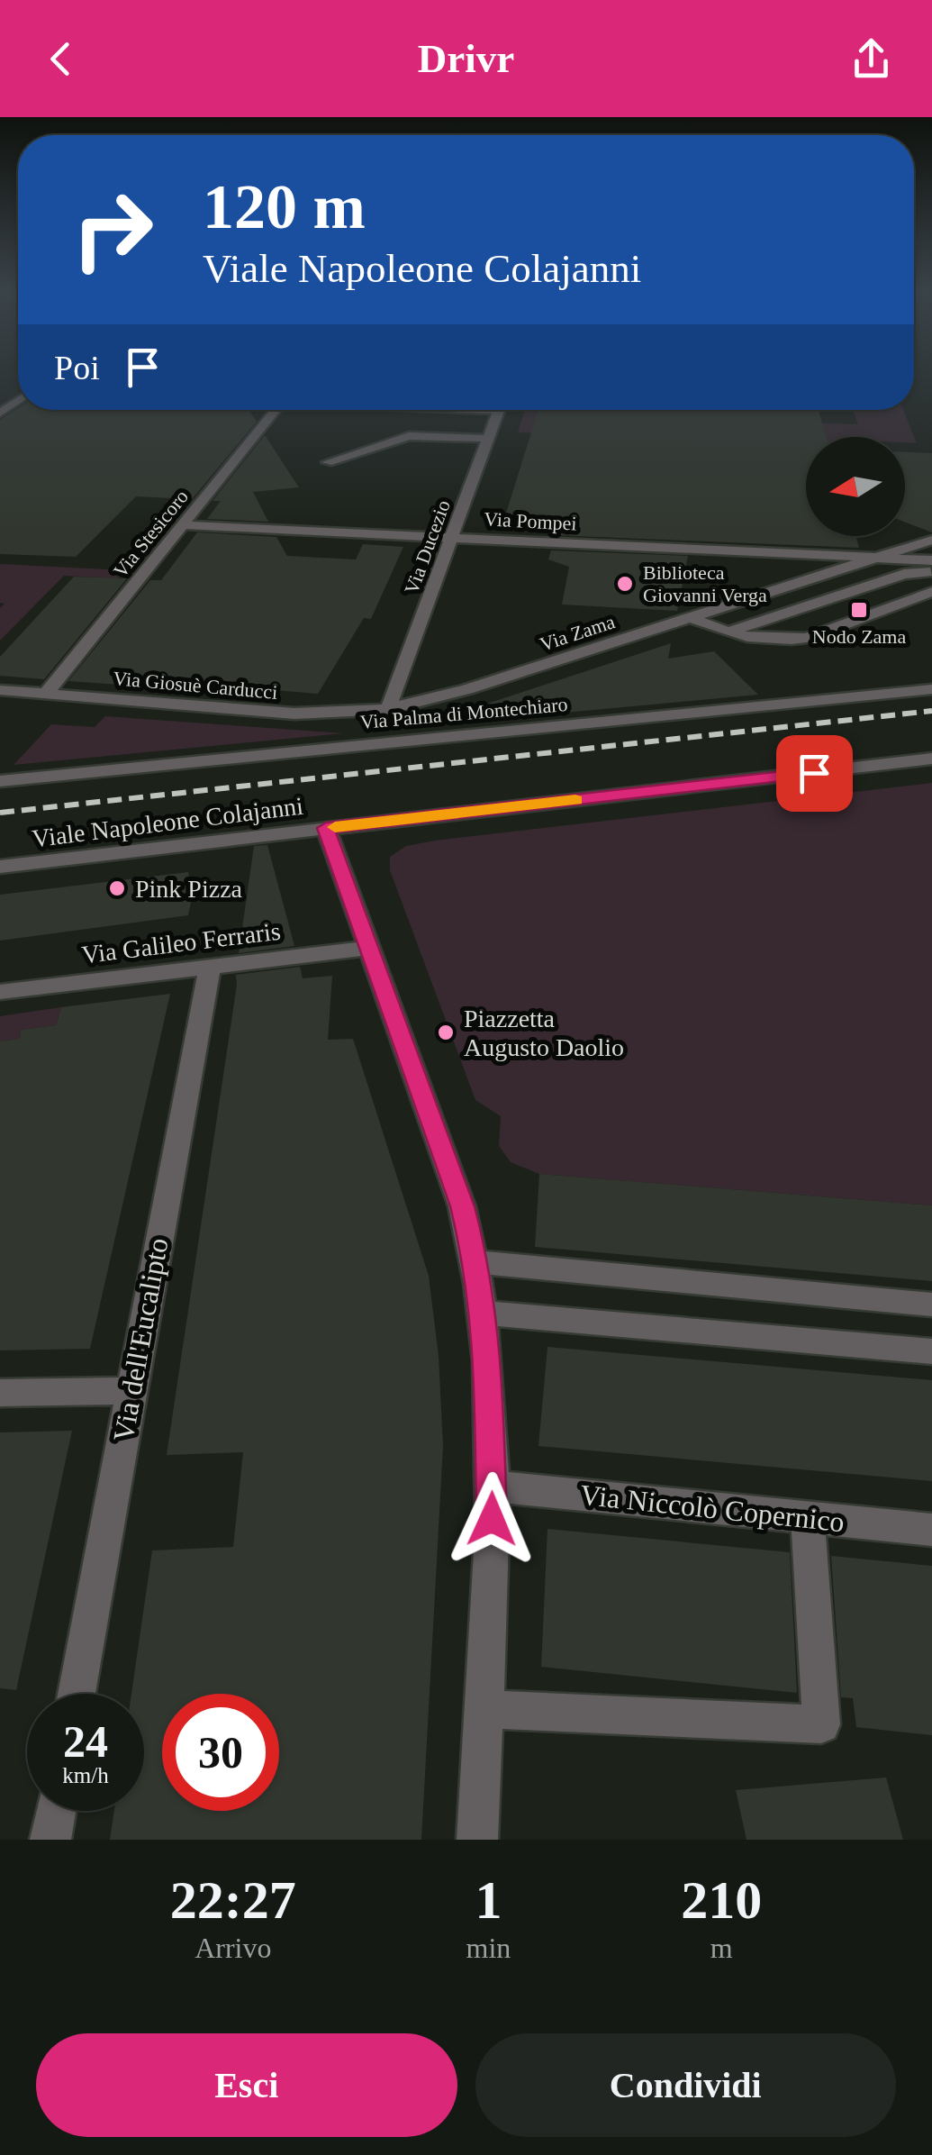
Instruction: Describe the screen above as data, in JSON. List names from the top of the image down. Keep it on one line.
{"streets":{"street":["Via Pompei","Via Stesicoro","Via Ducezio","Via Zama","Via Giosuè Carducci","Via Palma di Montechiaro","Viale Napoleone Colajanni","Via Galileo Ferraris","Via dell'Eucalipto","Via Niccolò Copernico"]},"crossings":[["Via Pompei","Via Stesicoro"],["Via Pompei","Via Ducezio"],["Via Pompei","Via Zama"],["Via Stesicoro","Via Giosuè Carducci"],["Via Ducezio","Via Zama"],["Via Ducezio","Via Giosuè Carducci"],["Via Zama","Via Giosuè Carducci"],["Via Galileo Ferraris","Via dell'Eucalipto"]],"places":{"other":["Biblioteca Giovanni Verga","Pink Pizza","Piazzetta Augusto Daolio"],"transit":["Nodo Zama"]},"north":"left","page":{"header":"Drivr","turn":["120 m","Viale Napoleone Colajanni"],"then":"Poi","speed":"24 km/h","limit":"30","eta":["22:27","Arrivo","1","min","210","m"],"buttons":["Esci","Condividi"]}}
